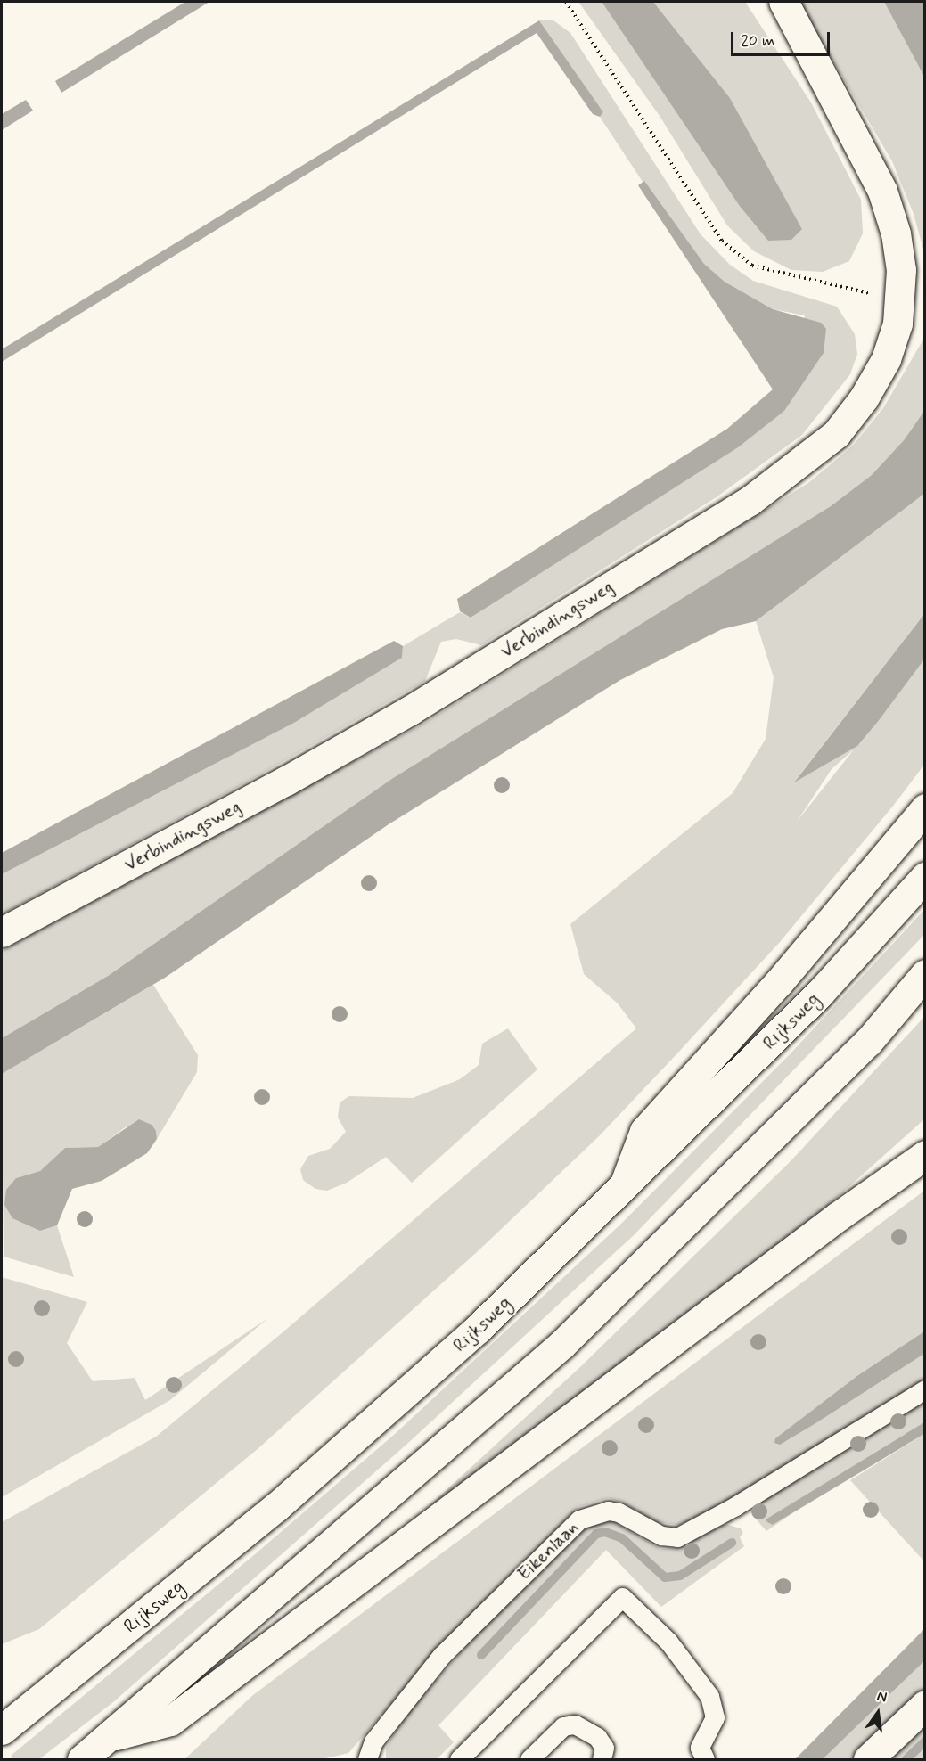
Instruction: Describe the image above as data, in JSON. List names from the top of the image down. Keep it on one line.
{"streets":{"main road":["Verbindingsweg","Rijksweg"],"lane":["Eikenlaan"]},"scale_bar":"20 m","north":"top"}
